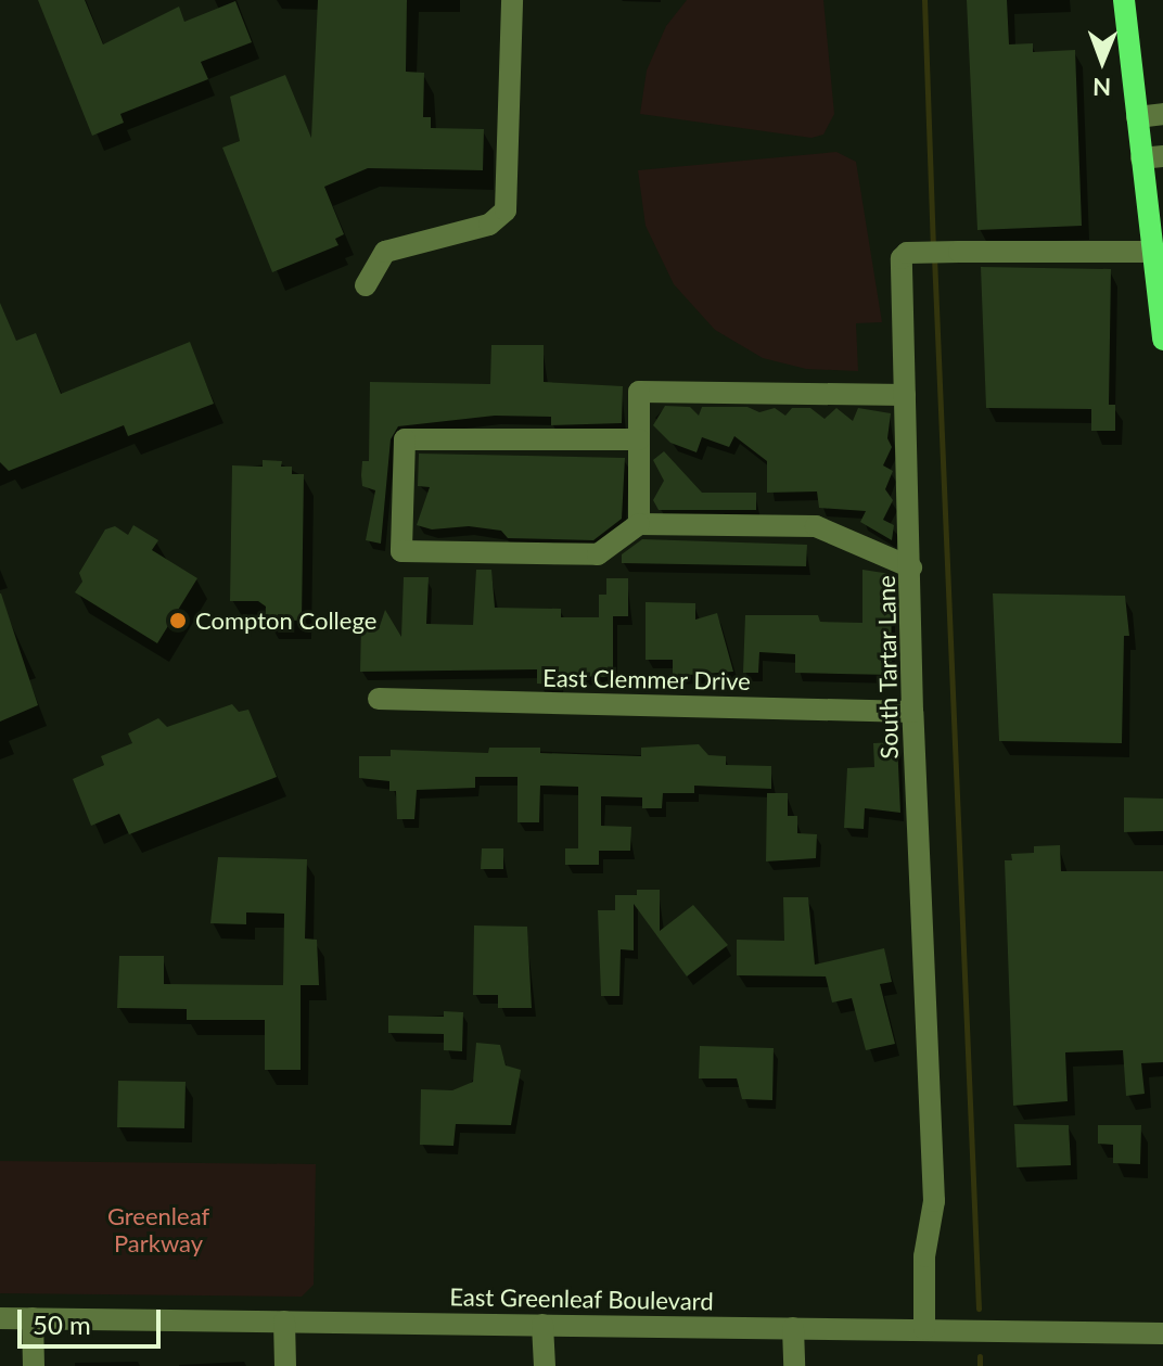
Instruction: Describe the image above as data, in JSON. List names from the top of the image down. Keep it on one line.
{"streets":{"street":["South Tartar Lane","East Clemmer Drive","East Greenleaf Boulevard"]},"crossings":[["South Tartar Lane","East Clemmer Drive"],["South Tartar Lane","East Greenleaf Boulevard"]],"parks":["Greenleaf Parkway"],"places":["Compton College"],"scale_bar":"50 m","north":"bottom"}
